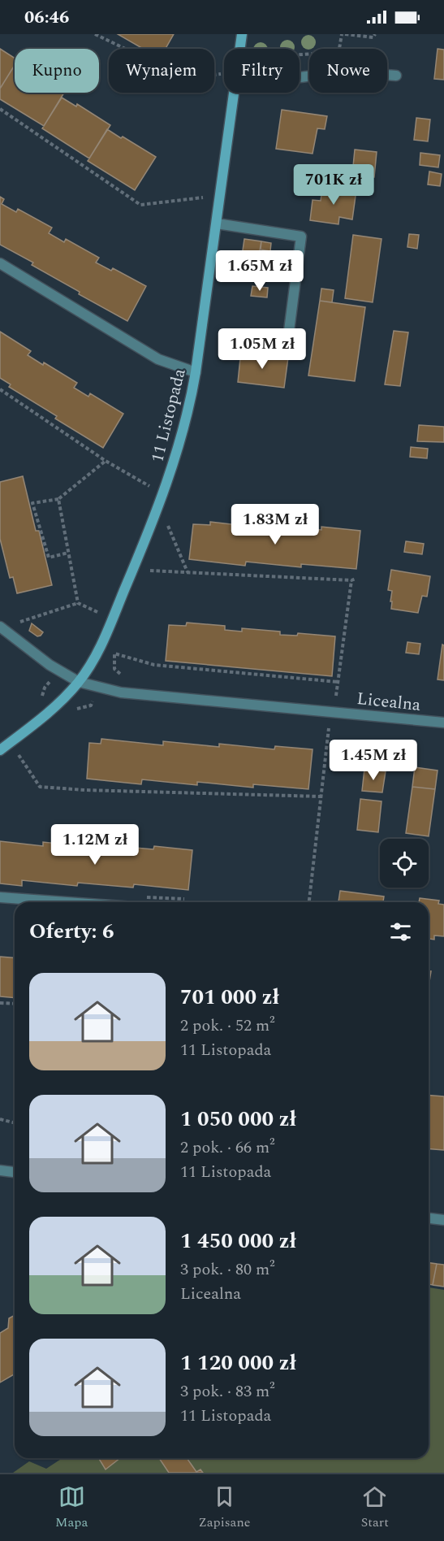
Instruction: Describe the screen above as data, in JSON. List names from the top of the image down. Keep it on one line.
{"streets":{"street":["11 Listopada","Licealna"]},"crossings":[["11 Listopada","Licealna"]],"page":{"status":"06:46","chip":["Kupno","Wynajem","Filtry","Nowe"],"price":["701K zł","1.65M zł","1.05M zł","1.83M zł","1.45M zł","1.12M zł"],"heading":"Oferty: 6","list":[{"name":"701 000 zł","note":"2 pok. · 52 m² · 11 Listopada"},{"name":"1 050 000 zł","note":"2 pok. · 66 m² · 11 Listopada"},{"name":"1 450 000 zł","note":"3 pok. · 80 m² · Licealna"},{"name":"1 120 000 zł","note":"3 pok. · 83 m² · 11 Listopada"}],"tabs":["Mapa","Zapisane","Start"]}}
